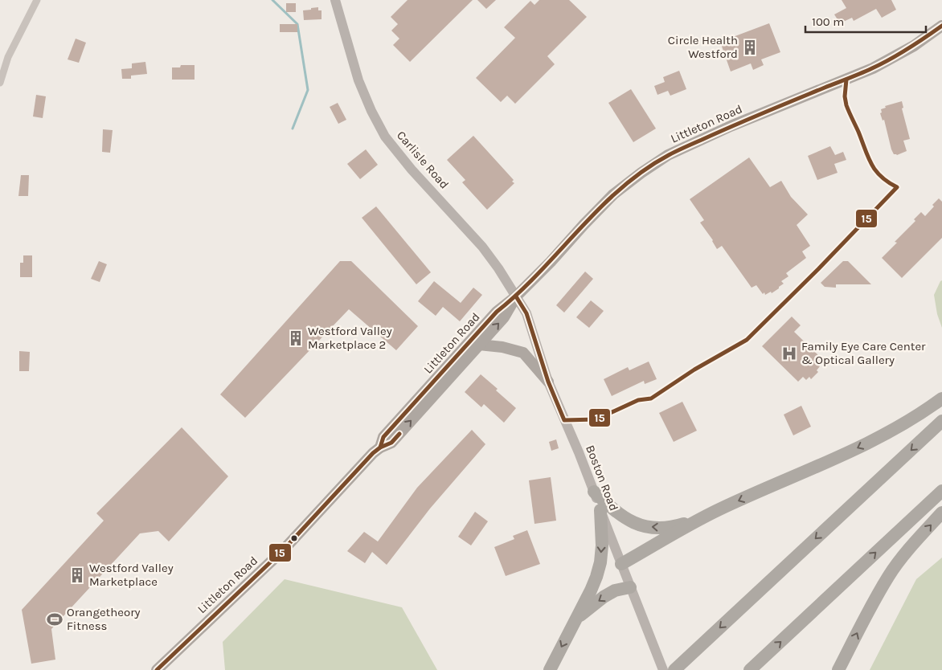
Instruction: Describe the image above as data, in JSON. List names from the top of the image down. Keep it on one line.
{"streets":{"main road":["Littleton Road","Carlisle Road","Boston Road"]},"crossings":[["Littleton Road","Carlisle Road"],["Littleton Road","Boston Road"],["Carlisle Road","Boston Road"]],"places":{"building":["Circle Health Westford","Westford Valley Marketplace 2","Westford Valley Marketplace"],"hospital":["Family Eye Care Center & Optical Gallery"],"sports":["Orangetheory Fitness"]},"lines":["transit line 15"],"scale_bar":"100 m"}
